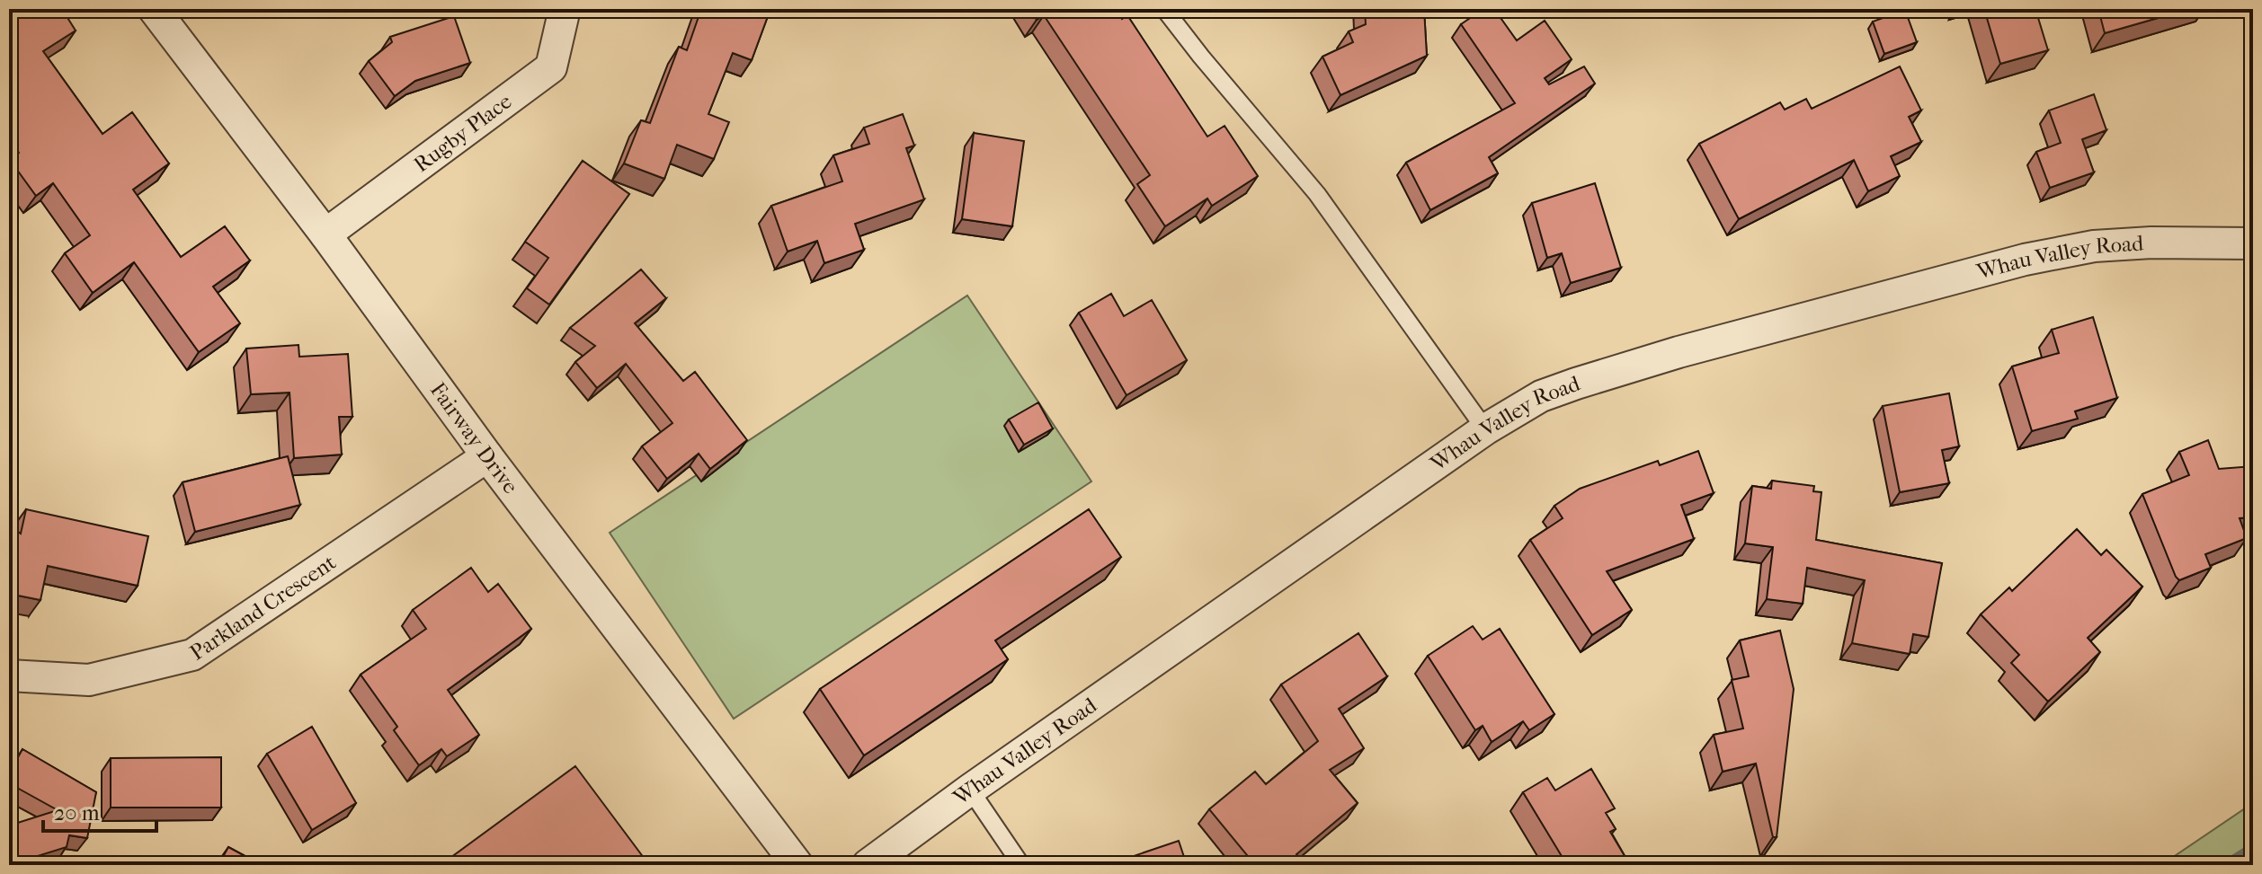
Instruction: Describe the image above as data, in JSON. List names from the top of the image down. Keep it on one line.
{"streets":{"street":["Rugby Place","Whau Valley Road","Fairway Drive","Parkland Crescent"]},"crossings":[["Rugby Place","Fairway Drive"],["Fairway Drive","Parkland Crescent"]],"scale_bar":"20 m"}
